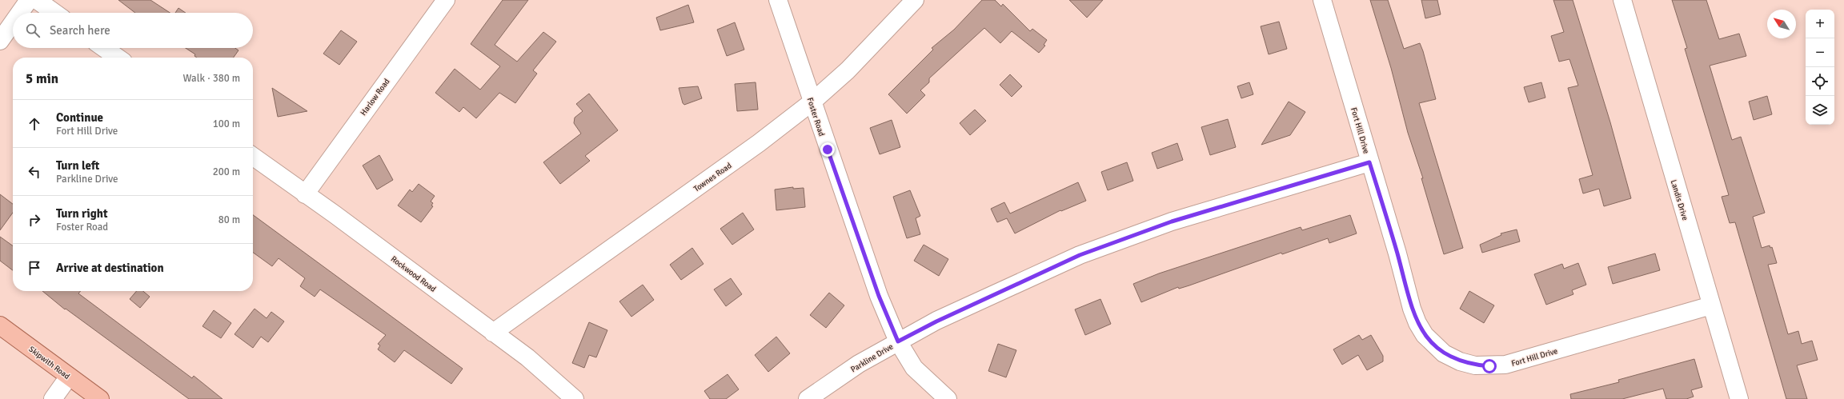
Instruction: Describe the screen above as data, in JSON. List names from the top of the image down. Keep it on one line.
{"streets":{"main road":["Skipwith Road"],"street":["Harlow Road","Foster Road","Fort Hill Drive","Townes Road","Landis Drive","Rockwood Road","Parkline Drive"]},"crossings":[["Harlow Road","Rockwood Road"],["Foster Road","Townes Road"],["Foster Road","Parkline Drive"],["Fort Hill Drive","Landis Drive"],["Fort Hill Drive","Parkline Drive"],["Townes Road","Rockwood Road"]],"north":"top left","page":{"map_buttons":["+","−"],"search":"Search here","heading":["5 min","Walk · 380 m"],"list":[["Continue","Fort Hill Drive","100 m"],["Turn left","Parkline Drive","200 m"],["Turn right","Foster Road","80 m"],"Arrive at destination"]}}
